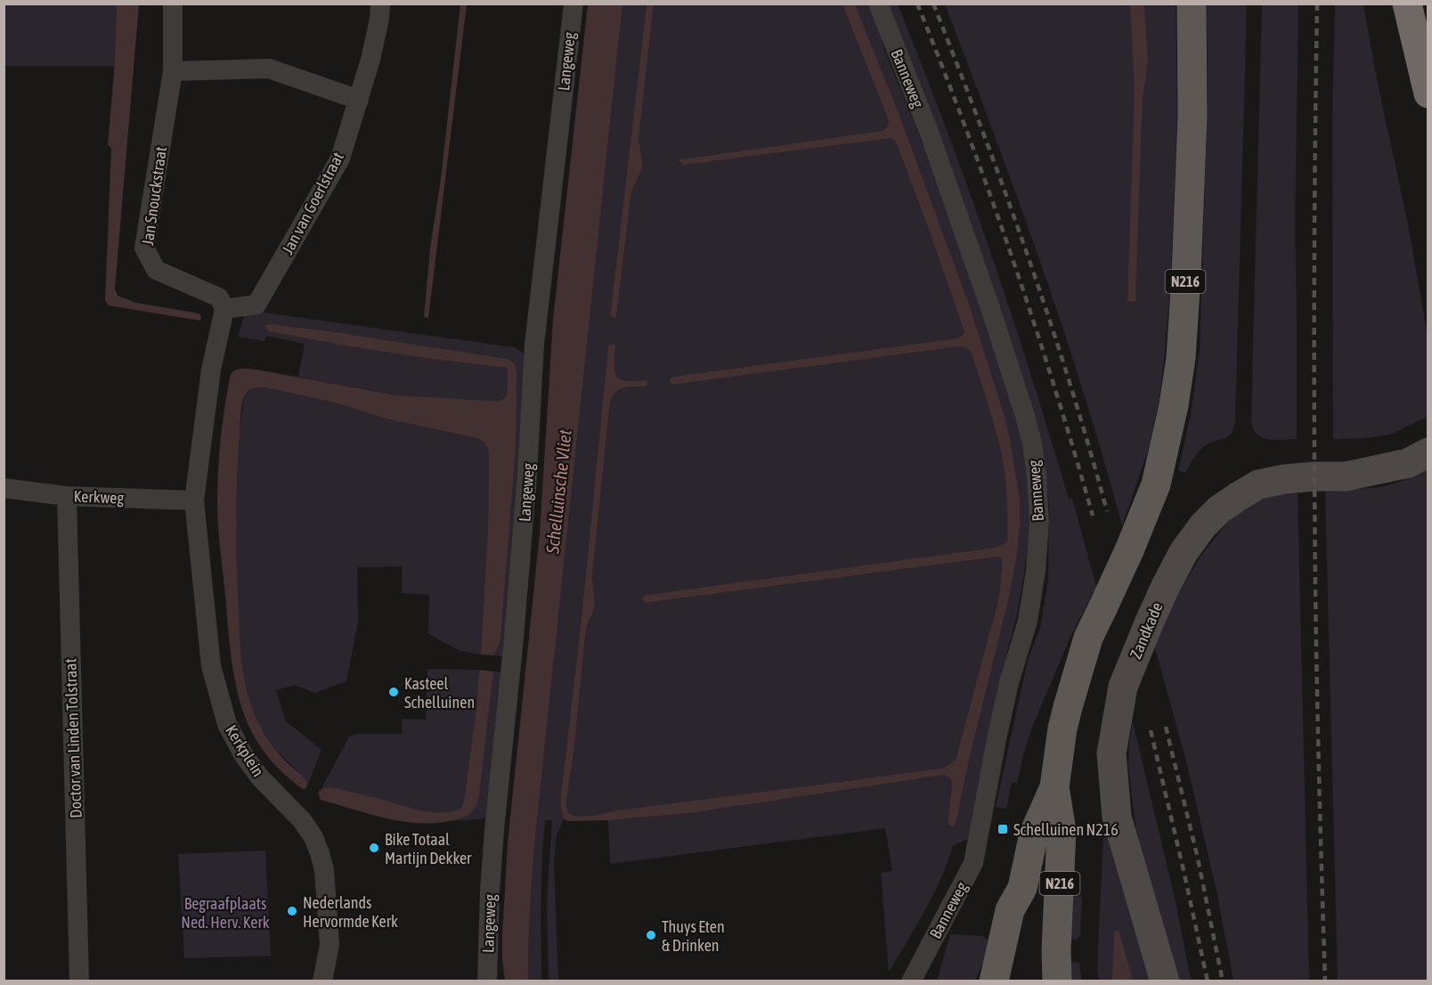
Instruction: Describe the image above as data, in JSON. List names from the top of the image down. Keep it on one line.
{"streets":{"main road":["N216"],"street":["Langeweg","Banneweg","Jan Snouckstraat","Jan van Goerlstraat","Kerkweg","Zandkade","Doctor van Linden Tolstraat","Kerkplein"]},"crossings":[["Jan Snouckstraat","Jan van Goerlstraat"],["Kerkweg","Doctor van Linden Tolstraat"],["Kerkweg","Kerkplein"]],"water":["Schelluinsche Vliet"],"parks":["Begraafplaats Ned. Herv. Kerk"],"places":{"other":["Kasteel Schelluinen","Bike Totaal Martijn Dekker","Nederlands Hervormde Kerk","Thuys Eten & Drinken"],"transit":["Schelluinen N216"]}}
